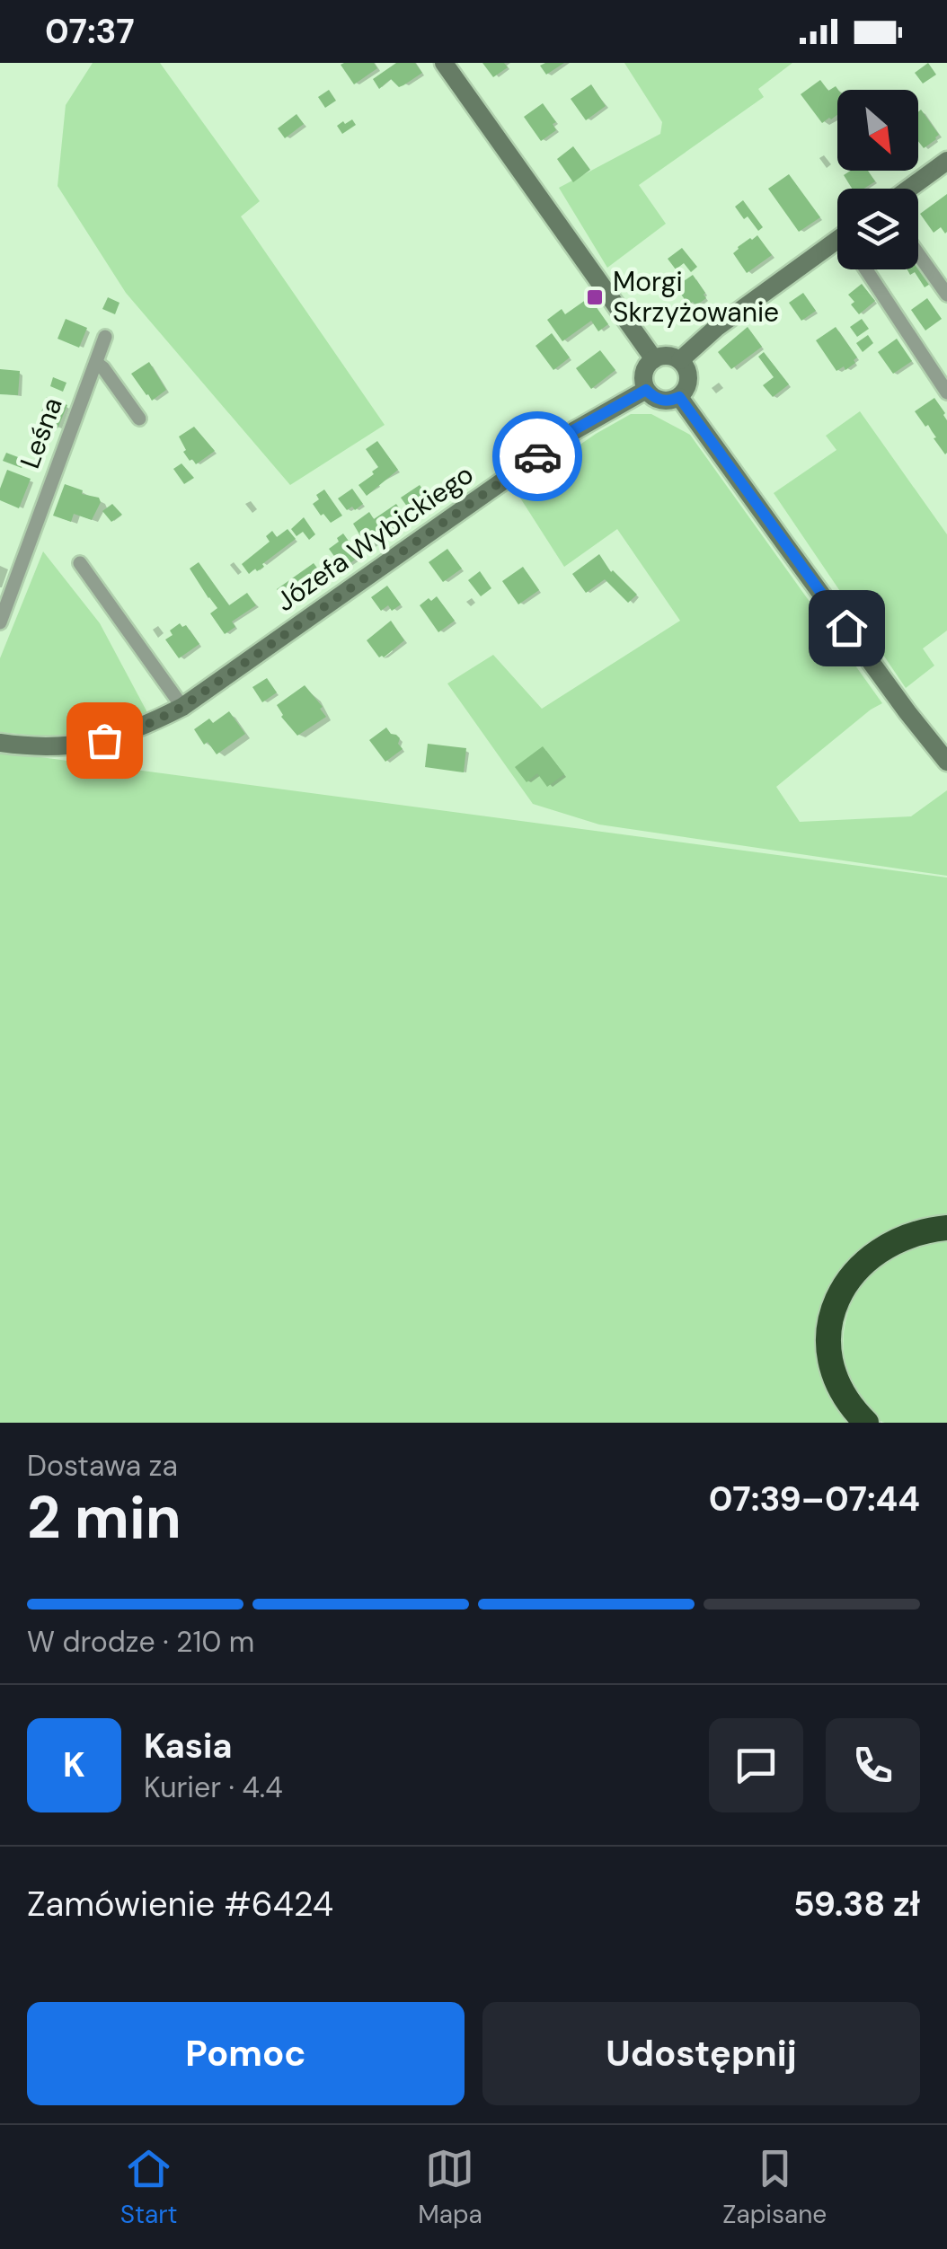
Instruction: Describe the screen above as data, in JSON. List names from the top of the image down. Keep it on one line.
{"streets":{"street":["Leśna","Józefa Wybickiego"]},"places":{"transit":["Morgi Skrzyżowanie"]},"north":"bottom right","page":{"status":"07:37","heading":["2 min","Dostawa za","07:39–07:44"],"panel":["Kasia","Kurier · 4.4","Zamówienie #6424","59.38 zł"],"bar":"W drodze · 210 m","round":"K","buttons":["Pomoc","Udostępnij"],"tabs":["Start","Mapa","Zapisane"]}}
